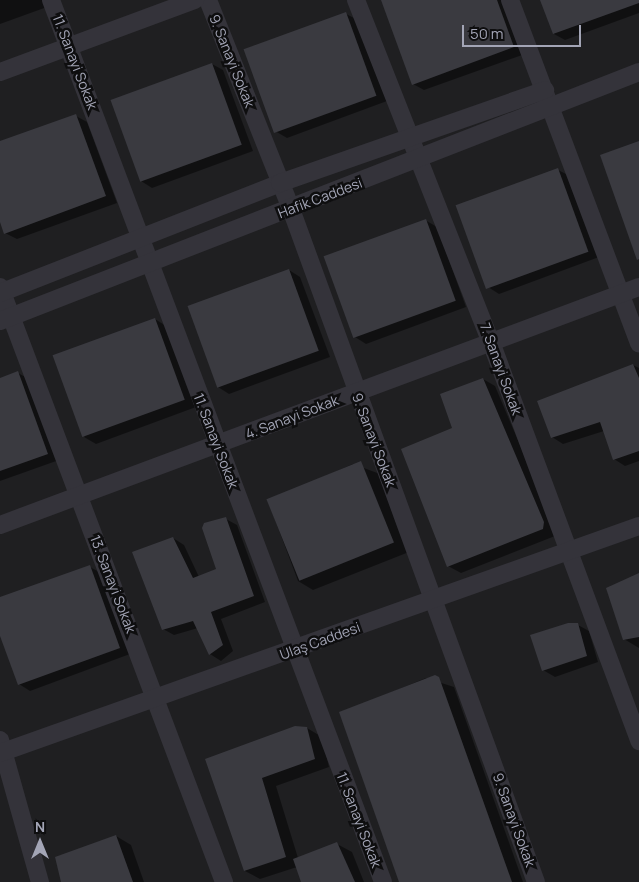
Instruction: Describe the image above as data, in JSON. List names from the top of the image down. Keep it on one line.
{"streets":{"street":["9. Sanayi Sokak","11. Sanayi Sokak","Hafik Caddesi","7. Sanayi Sokak","4. Sanayi Sokak","13. Sanayi Sokak","Ulaş Caddesi"]},"crossings":[["9. Sanayi Sokak","Hafik Caddesi"],["9. Sanayi Sokak","4. Sanayi Sokak"],["9. Sanayi Sokak","Ulaş Caddesi"],["11. Sanayi Sokak","Hafik Caddesi"],["11. Sanayi Sokak","4. Sanayi Sokak"],["11. Sanayi Sokak","Ulaş Caddesi"],["Hafik Caddesi","7. Sanayi Sokak"],["Hafik Caddesi","13. Sanayi Sokak"],["7. Sanayi Sokak","4. Sanayi Sokak"],["7. Sanayi Sokak","Ulaş Caddesi"],["4. Sanayi Sokak","13. Sanayi Sokak"],["13. Sanayi Sokak","Ulaş Caddesi"]],"scale_bar":"50 m","north":"top"}
